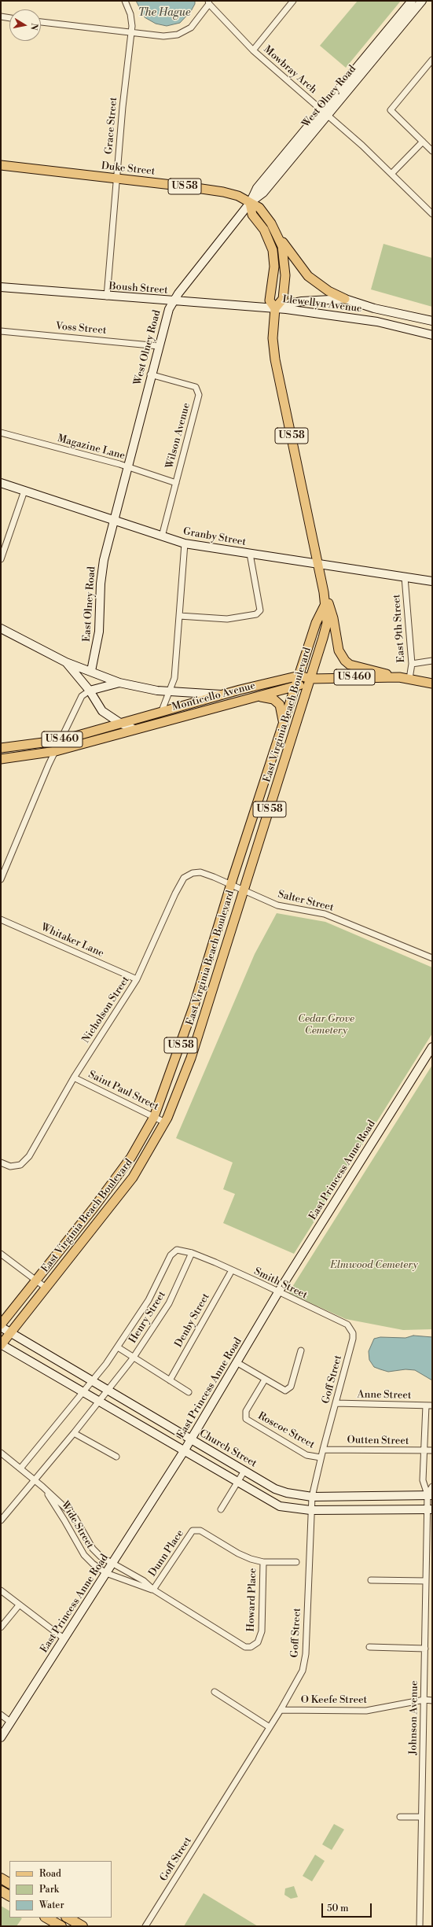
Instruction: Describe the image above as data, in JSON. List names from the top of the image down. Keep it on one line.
{"streets":{"main road":["West Olney Road","Duke Street","US 58","Boush Street","Llewellyn Avenue","Granby Street","East Olney Road","US 460","Monticello Avenue","East Virginia Beach Boulevard","East Princess Anne Road","Church Street"],"street":["Mowbray Arch","Grace Street","Voss Street","Wilson Avenue","Magazine Lane","East 9th Street","Salter Street","Whitaker Lane","Nicholson Street","Saint Paul Street","Smith Street","Henry Street","Denby Street","Goff Street","Anne Street","Roscoe Street","Outten Street","Wide Street","Dunn Place","Howard Place","O Keefe Street","Johnson Avenue"]},"crossings":[["Mowbray Arch","West Olney Road"],["West Olney Road","Duke Street"],["West Olney Road","US 58"],["West Olney Road","Boush Street"],["West Olney Road","Voss Street"],["West Olney Road","Wilson Avenue"],["West Olney Road","Magazine Lane"],["West Olney Road","Granby Street"],["West Olney Road","East Olney Road"],["Grace Street","Duke Street"],["Grace Street","Boush Street"],["Duke Street","US 58"],["US 58","Boush Street"],["US 58","Llewellyn Avenue"],["US 58","Granby Street"],["US 58","East Virginia Beach Boulevard"],["Boush Street","Llewellyn Avenue"],["Wilson Avenue","Magazine Lane"],["Wilson Avenue","Granby Street"],["Granby Street","East Olney Road"],["Granby Street","East 9th Street"],["Granby Street","East Virginia Beach Boulevard"],["East Olney Road","Monticello Avenue"],["East 9th Street","Monticello Avenue"],["US 460","Monticello Avenue"],["Monticello Avenue","East Virginia Beach Boulevard"],["East Virginia Beach Boulevard","Salter Street"],["East Virginia Beach Boulevard","Saint Paul Street"],["East Virginia Beach Boulevard","Church Street"],["Salter Street","Nicholson Street"],["Whitaker Lane","Nicholson Street"],["Nicholson Street","Saint Paul Street"],["East Princess Anne Road","Smith Street"],["East Princess Anne Road","Church Street"],["East Princess Anne Road","Wide Street"],["Smith Street","Henry Street"],["Smith Street","Denby Street"],["Smith Street","Goff Street"],["Henry Street","Church Street"],["Henry Street","Wide Street"],["Goff Street","Anne Street"],["Goff Street","Roscoe Street"],["Goff Street","Outten Street"],["Goff Street","Church Street"],["Goff Street","O Keefe Street"],["Church Street","Johnson Avenue"],["Wide Street","Dunn Place"],["Wide Street","Howard Place"],["Dunn Place","Howard Place"],["O Keefe Street","Johnson Avenue"]],"water":["The Hague"],"parks":["Cedar Grove Cemetery","Elmwood Cemetery"],"legend":["Road","Park","Water"],"scale_bar":"50 m","north":"right"}
